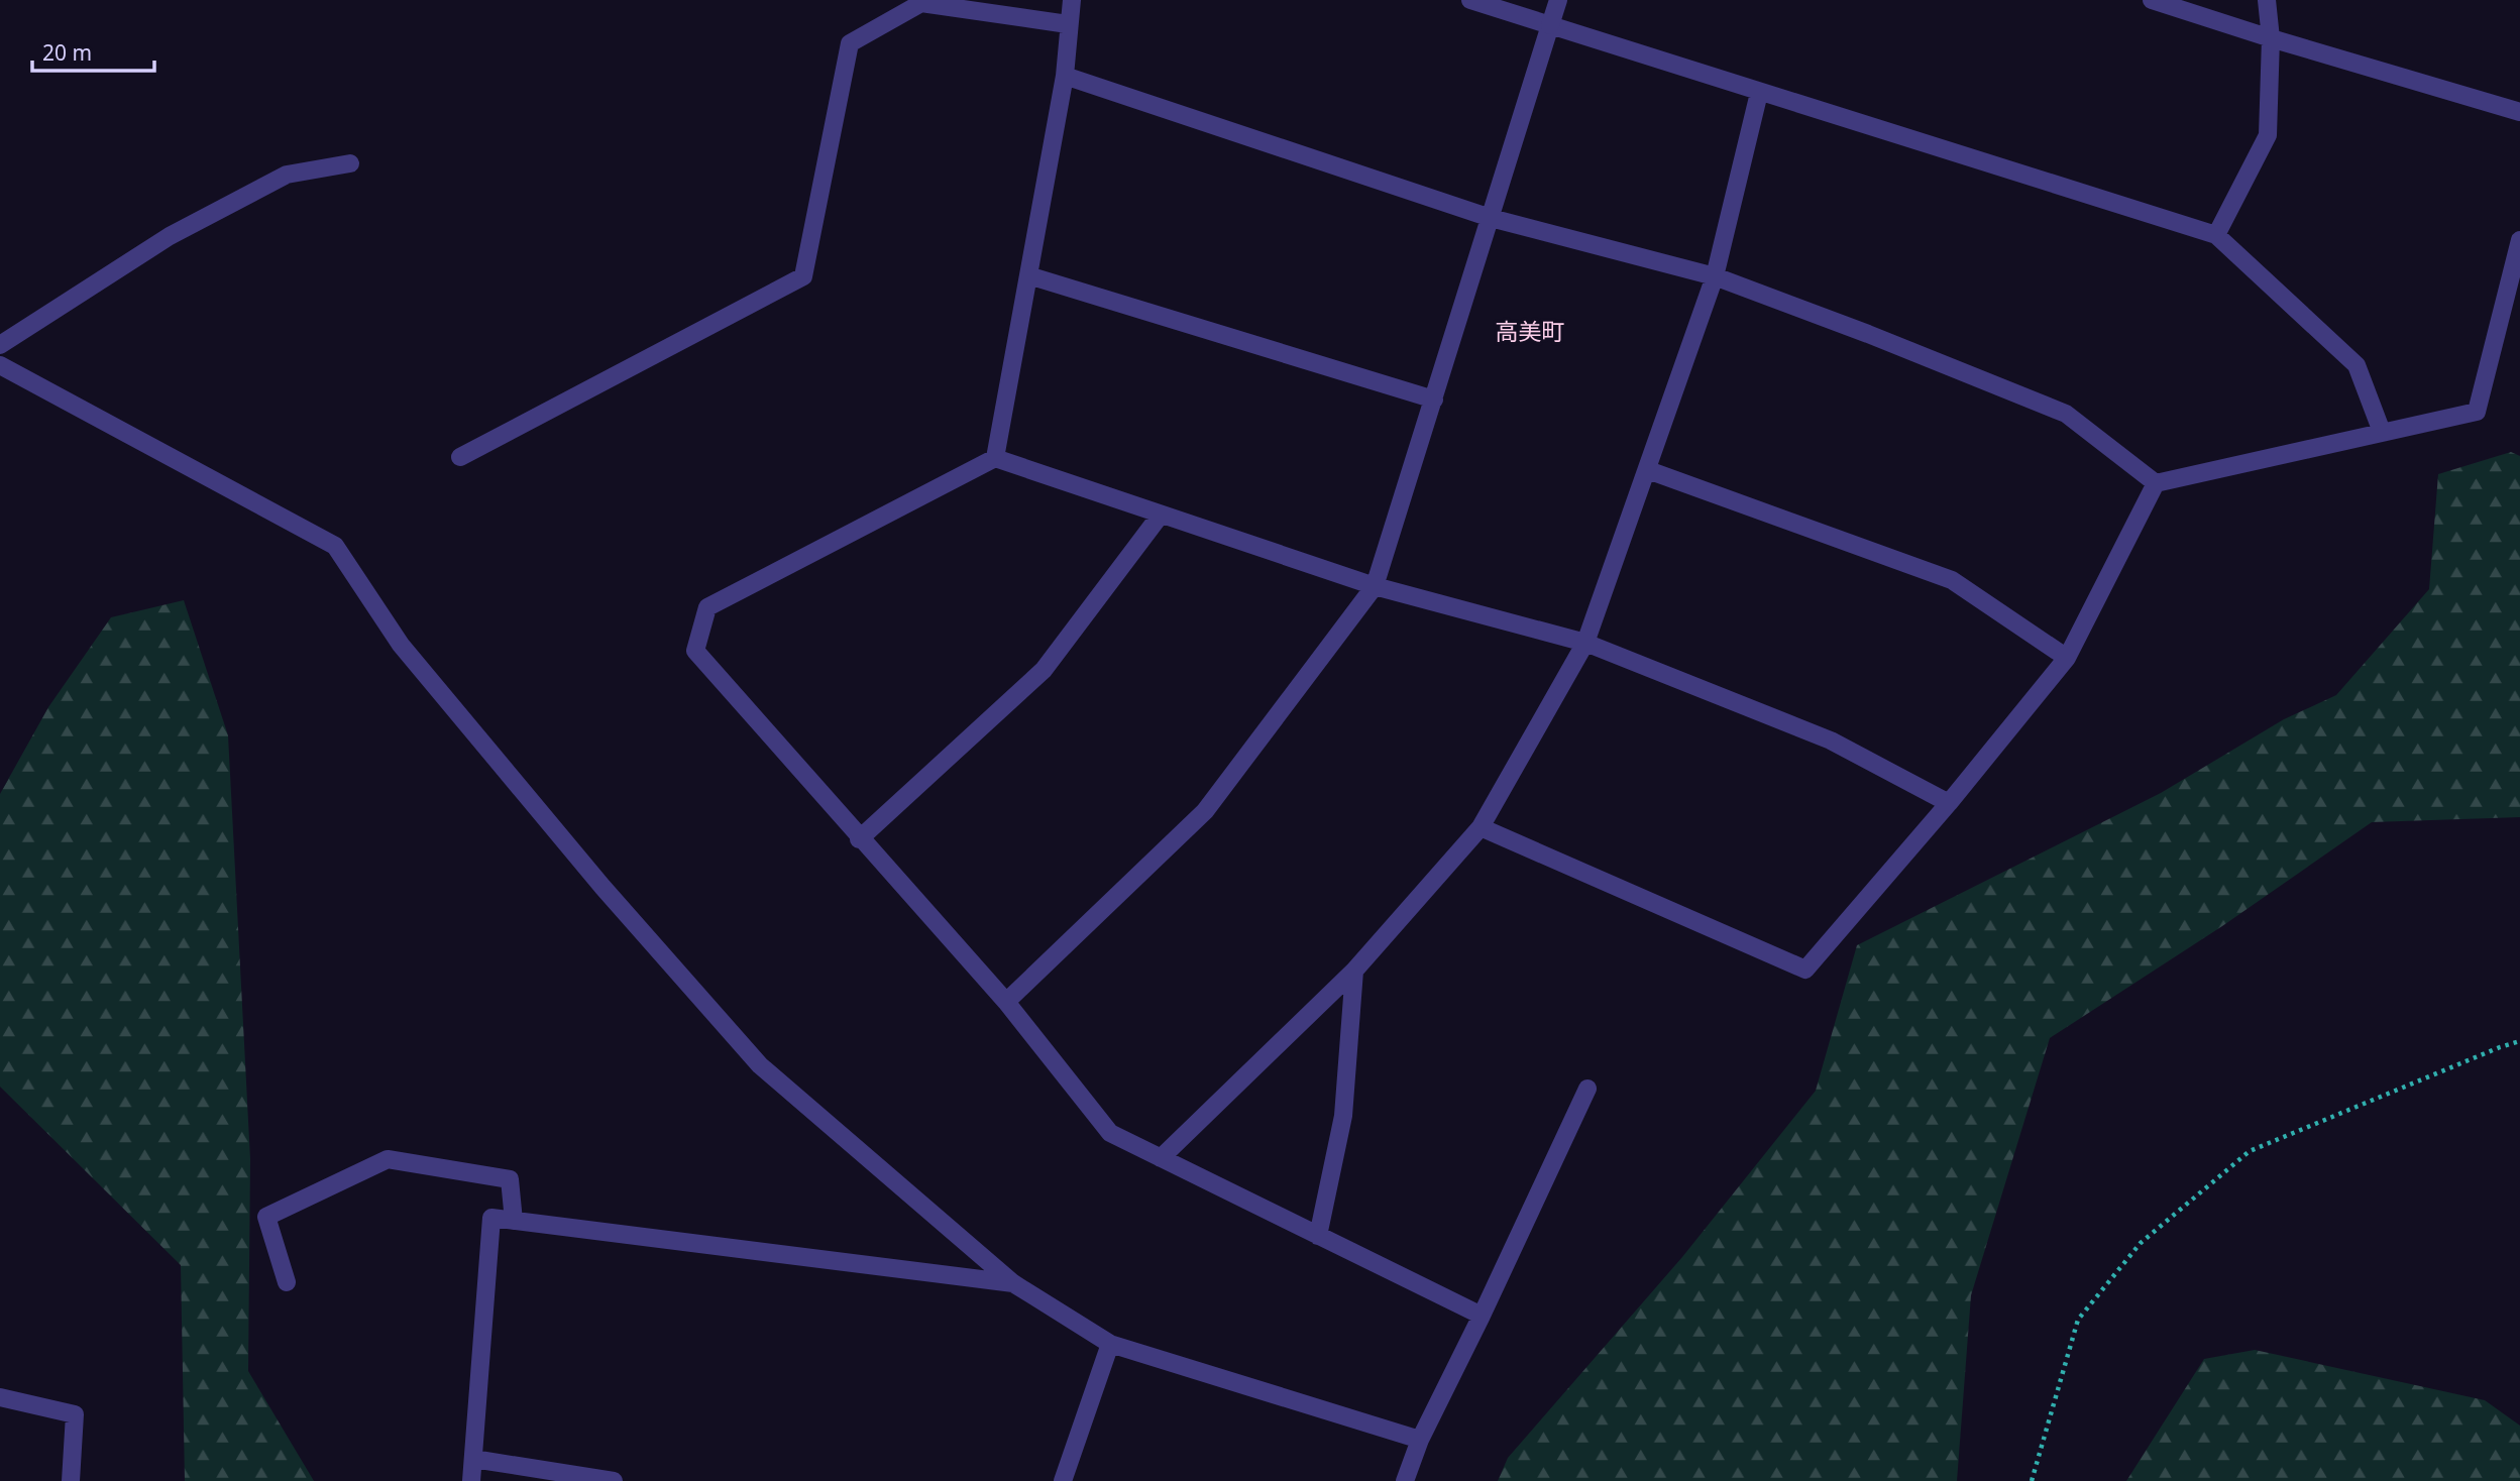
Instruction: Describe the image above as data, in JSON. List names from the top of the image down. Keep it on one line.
{"districts":["高美町"],"scale_bar":"20 m"}
